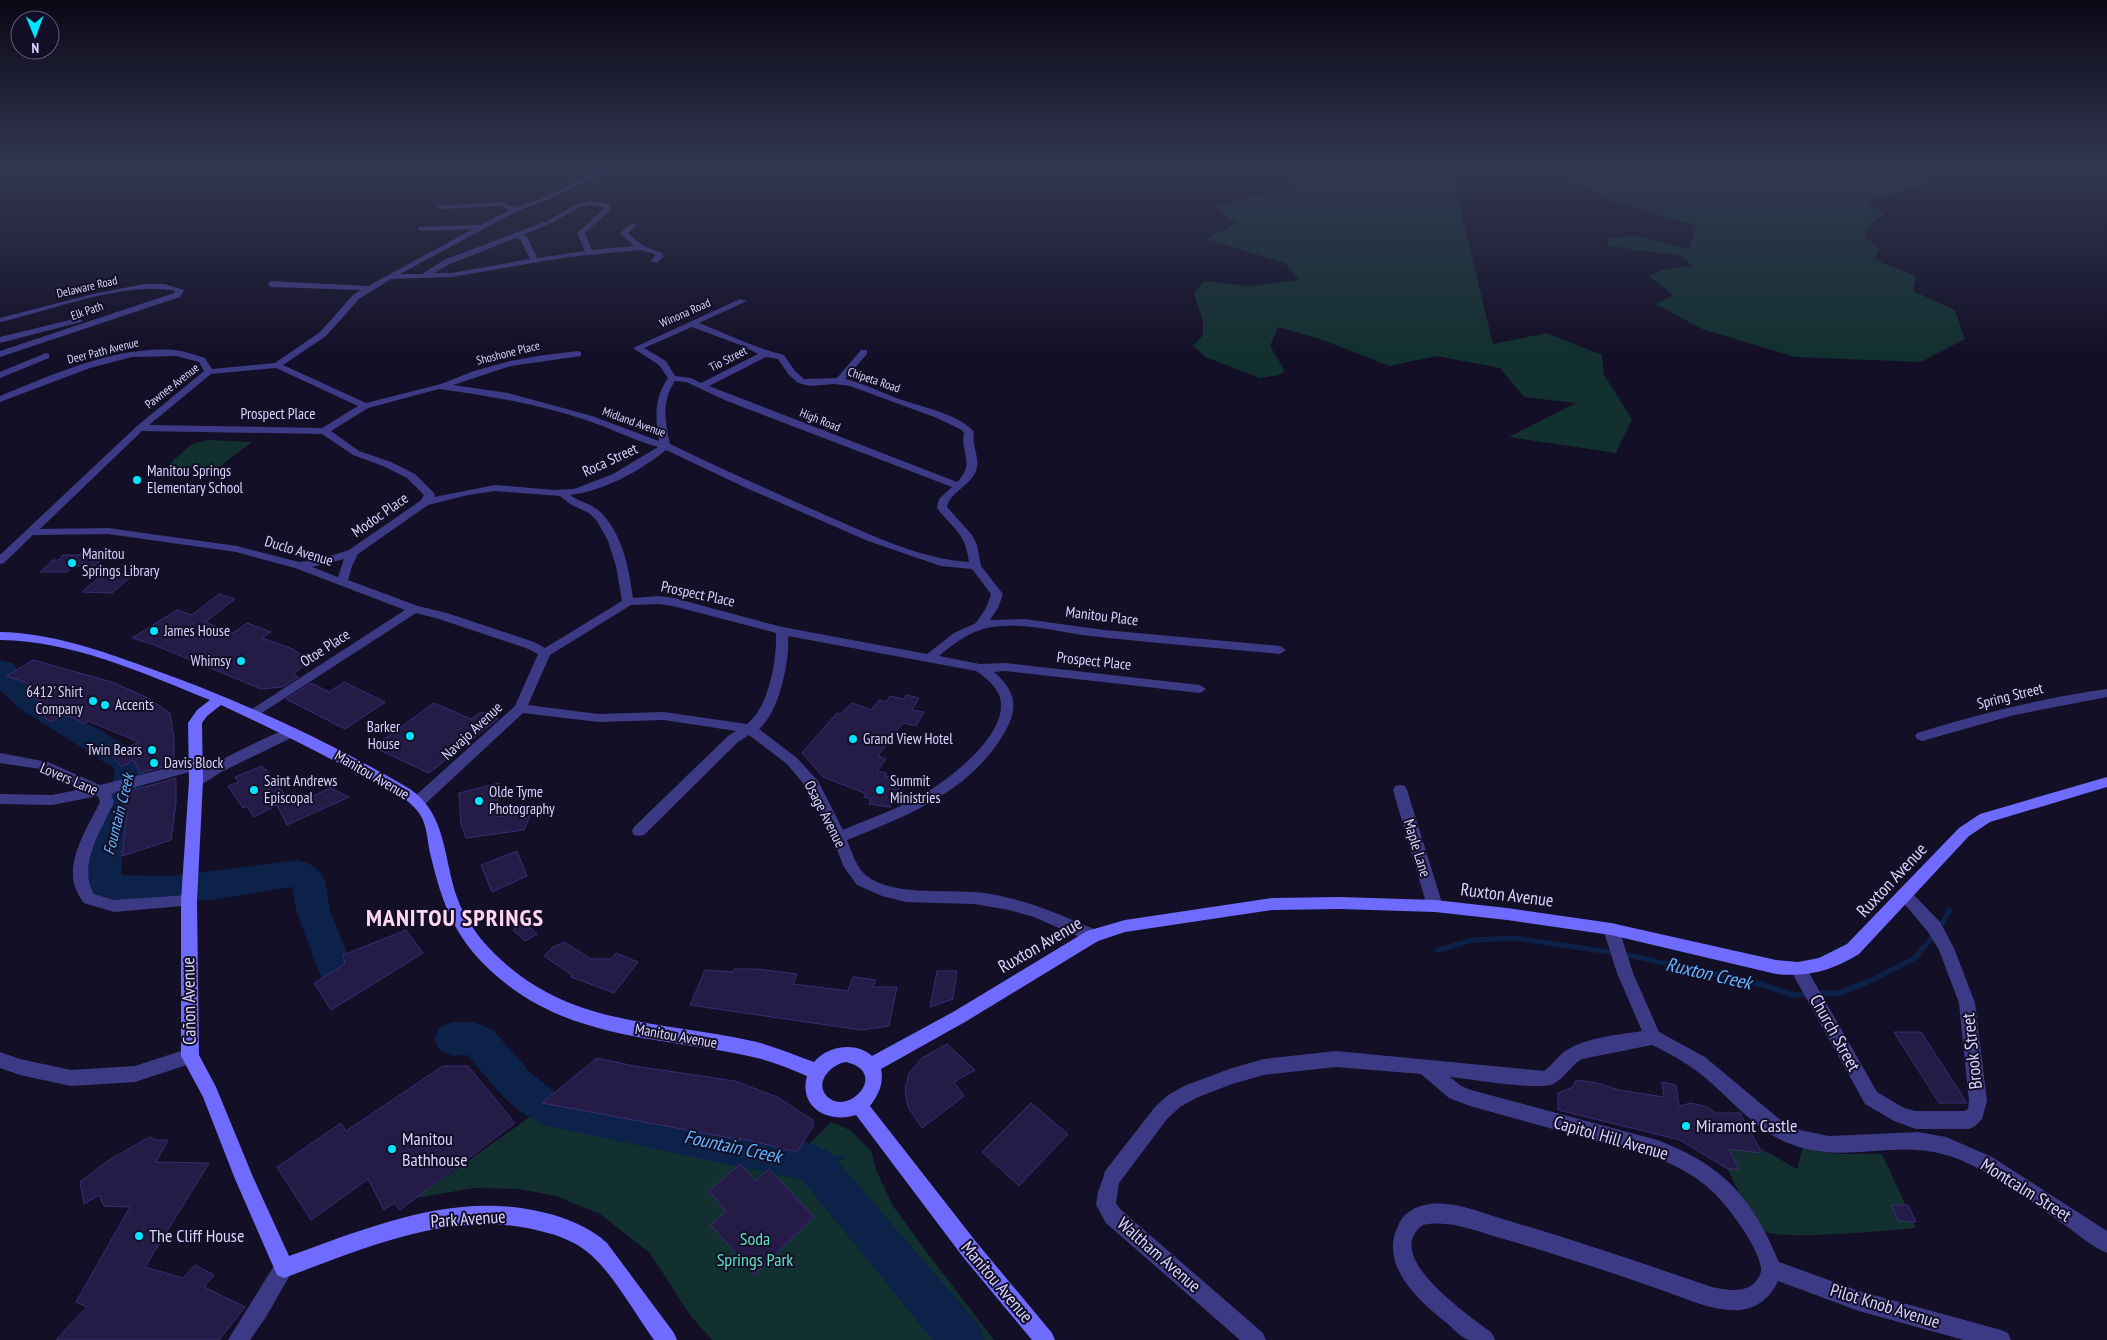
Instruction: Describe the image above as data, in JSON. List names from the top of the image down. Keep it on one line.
{"streets":{"street":["Delaware Road","Elk Path","Winona Road","Deer Path Avenue","Shoshone Place","Tio Street","Chipeta Road","Pawnee Avenue","Prospect Place","High Road","Midland Avenue","Roca Street","Modoc Place","Duclo Avenue","Manitou Place","Otoe Place","Spring Street","Navajo Avenue","Manitou Avenue","Lovers Lane","Osage Avenue","Maple Lane","Ruxton Avenue","Cañon Avenue","Church Street","Brook Street","Capitol Hill Avenue","Montcalm Street","Park Avenue","Waltham Avenue","Pilot Knob Avenue"]},"crossings":[["Delaware Road","Elk Path"],["Winona Road","Chipeta Road"],["Winona Road","High Road"],["Deer Path Avenue","Pawnee Avenue"],["Shoshone Place","Midland Avenue"],["Tio Street","Chipeta Road"],["Tio Street","High Road"],["Chipeta Road","High Road"],["Pawnee Avenue","Prospect Place"],["Pawnee Avenue","Duclo Avenue"],["Prospect Place","Modoc Place"],["Prospect Place","Manitou Place"],["Midland Avenue","Roca Street"],["Modoc Place","Duclo Avenue"],["Duclo Avenue","Otoe Place"],["Duclo Avenue","Navajo Avenue"],["Otoe Place","Manitou Avenue"],["Navajo Avenue","Manitou Avenue"],["Navajo Avenue","Osage Avenue"],["Manitou Avenue","Ruxton Avenue"],["Manitou Avenue","Cañon Avenue"],["Lovers Lane","Cañon Avenue"],["Osage Avenue","Ruxton Avenue"],["Maple Lane","Ruxton Avenue"],["Ruxton Avenue","Church Street"],["Ruxton Avenue","Brook Street"],["Cañon Avenue","Park Avenue"],["Church Street","Brook Street"],["Capitol Hill Avenue","Waltham Avenue"],["Capitol Hill Avenue","Pilot Knob Avenue"]],"districts":["MANITOU SPRINGS"],"water":["Fountain Creek","Ruxton Creek"],"parks":["Soda Springs Park"],"places":["Manitou Springs Elementary School","Manitou Springs Library","James House","Whimsy","6412' Shirt Company","Accents","Barker House","Grand View Hotel","Twin Bears","Davis Block","Saint Andrews Episcopal","Summit Ministries","Olde Tyme Photography","Miramont Castle","Manitou Bathhouse","The Cliff House"],"north":"bottom"}
